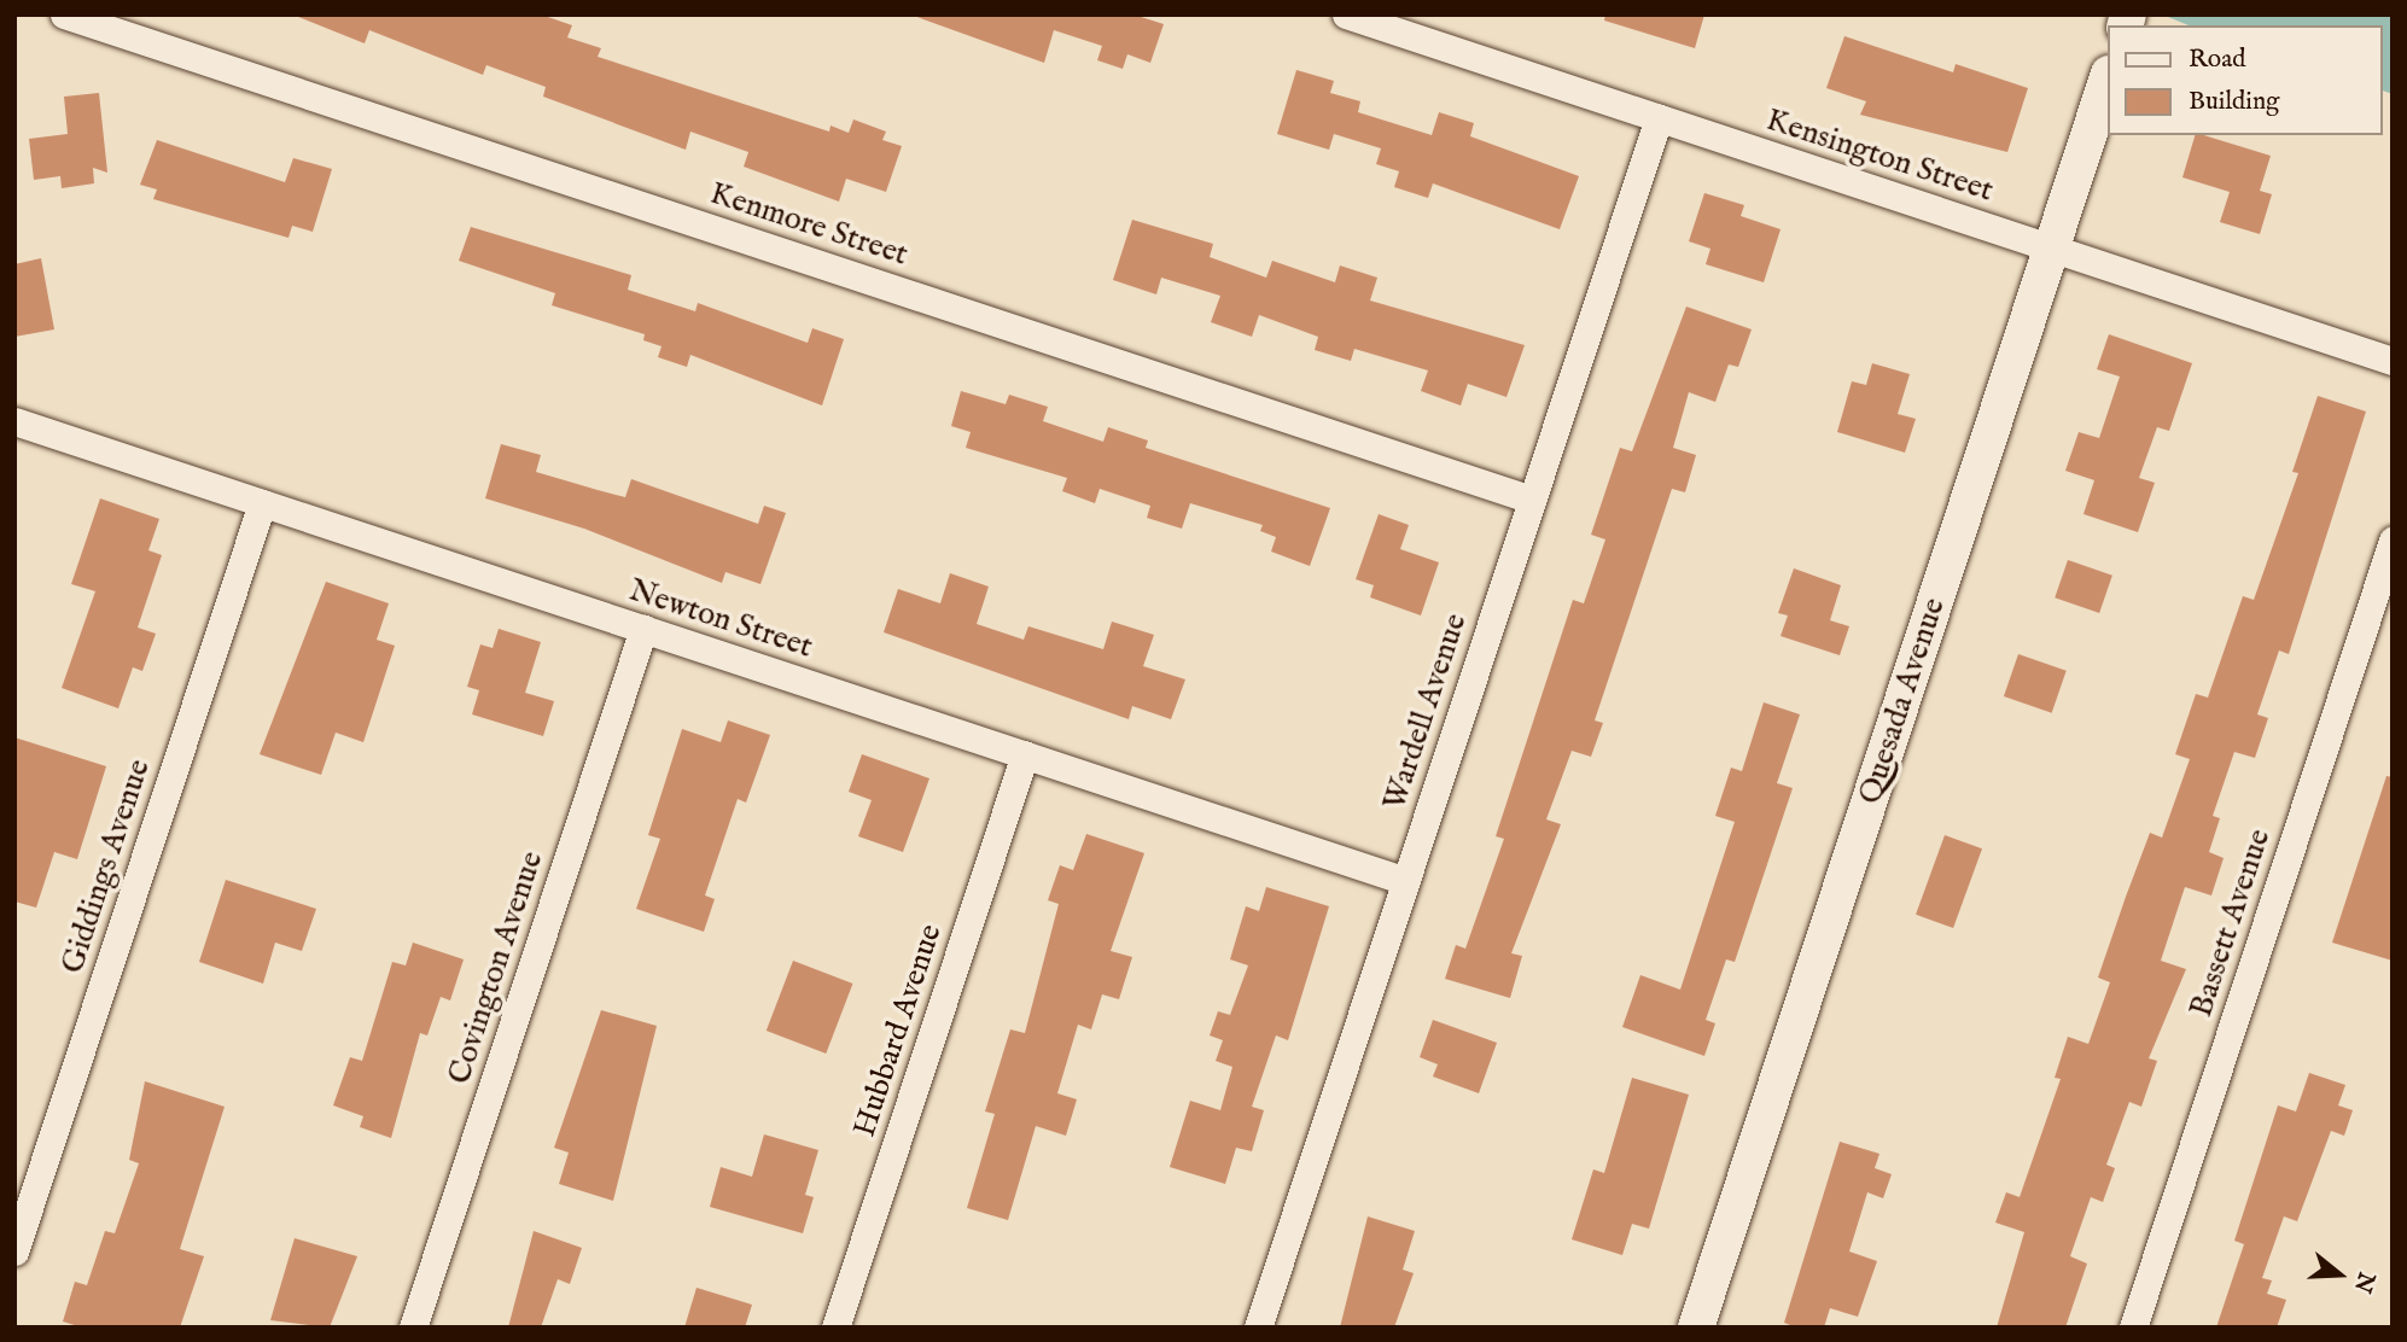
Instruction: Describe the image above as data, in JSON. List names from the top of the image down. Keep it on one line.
{"streets":{"street":["Kensington Street","Kenmore Street","Newton Street","Quesada Avenue","Wardell Avenue","Giddings Avenue","Bassett Avenue","Covington Avenue","Hubbard Avenue"]},"crossings":[["Kensington Street","Quesada Avenue"],["Kensington Street","Wardell Avenue"],["Kenmore Street","Wardell Avenue"],["Newton Street","Wardell Avenue"],["Newton Street","Giddings Avenue"],["Newton Street","Covington Avenue"],["Newton Street","Hubbard Avenue"]],"legend":["Road","Building"],"north":"right"}
